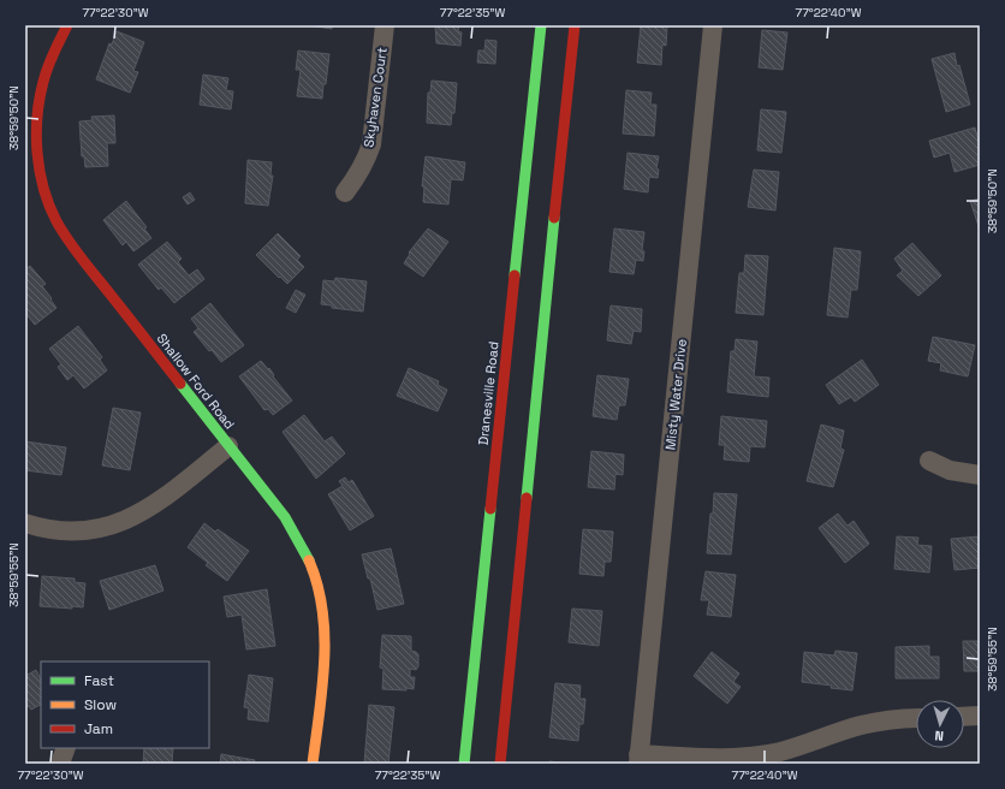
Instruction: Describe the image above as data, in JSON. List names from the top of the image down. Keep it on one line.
{"streets":{"main road":["Shallow Ford Road","Dranesville Road"],"street":["Skyhaven Court","Misty Water Drive"]},"legend":["Fast","Slow","Jam"],"north":"bottom","coordinates":["77°22'30\"W","77°22'35\"W","77°22'40\"W","38°59'50\"N","38°59'55\"N"]}
